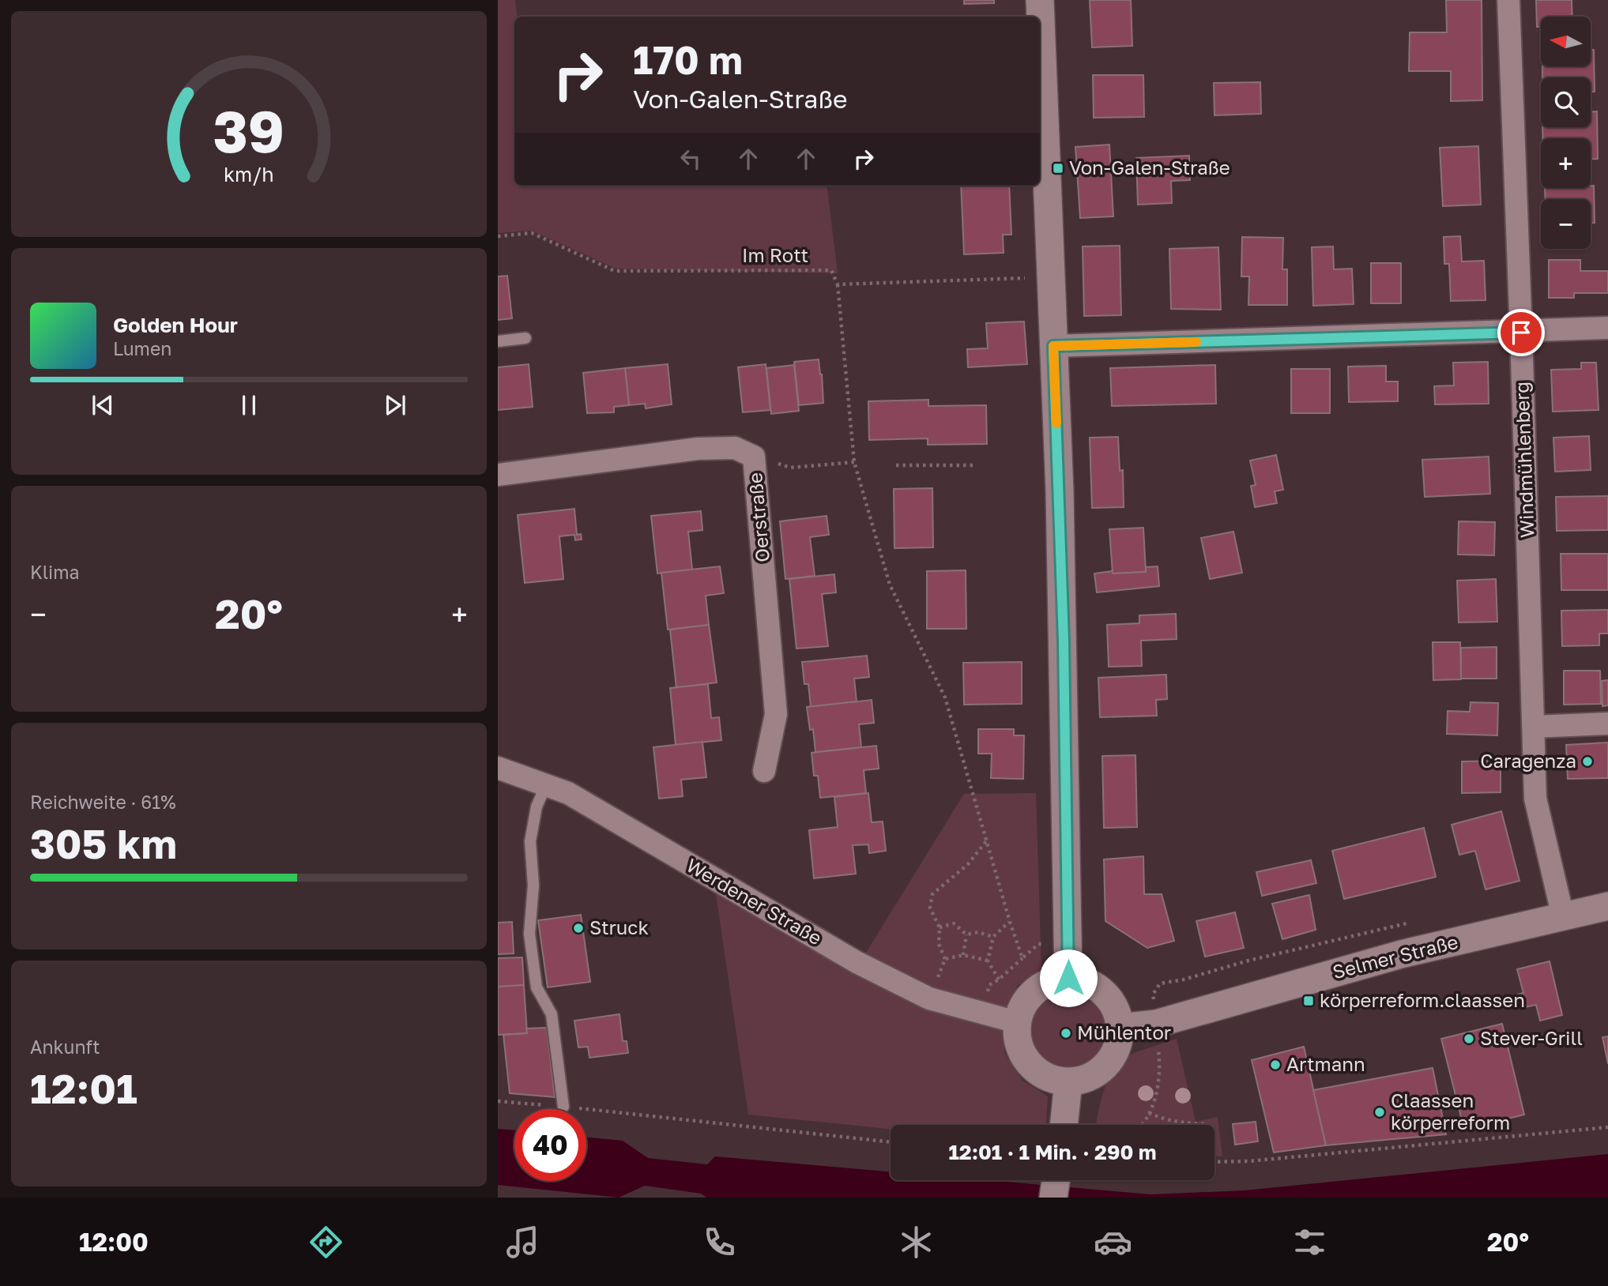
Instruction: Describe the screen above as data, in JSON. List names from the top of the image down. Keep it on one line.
{"streets":{"street":["Windmühlenberg","Oerstraße","Werdener Straße","Selmer Straße"],"path":["Im Rott"]},"crossings":[["Windmühlenberg","Selmer Straße"],["Werdener Straße","Selmer Straße"]],"places":{"transit":["Von-Galen-Straße","körperreform.claassen"],"other":["Caragenza","Struck","Mühlentor","Stever-Grill","Artmann","Claassen körperreform"]},"north":"left","page":{"map_buttons":["+","−"],"turn":["170 m","Von-Galen-Straße"],"song":["Golden Hour","Lumen"],"tile":["Klima",["Reichweite · 61%","305 km"],["Ankunft","12:01"]],"heat":["−","20°","+"],"limit":"40","trip":"12:01 · 1 Min. · 290 m","tabs":["12:00","20°"],"gauge":["39","km/h"]}}
